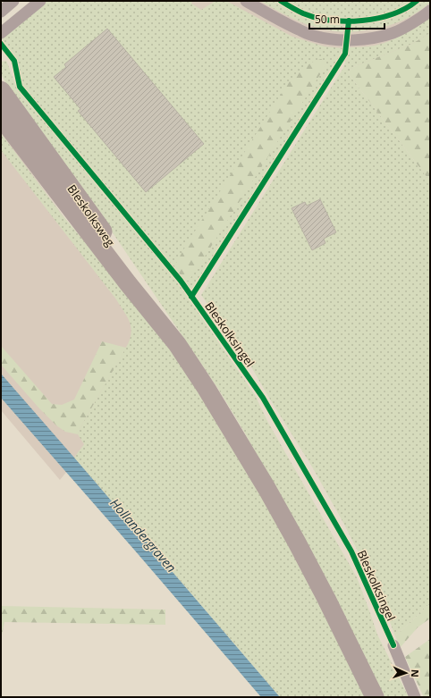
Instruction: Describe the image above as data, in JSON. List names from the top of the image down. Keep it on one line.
{"streets":{"main road":["Bleskolksweg"],"cycle path":["Bleskolksingel"]},"water":["Hollandergraven"],"scale_bar":"50 m","north":"right"}
